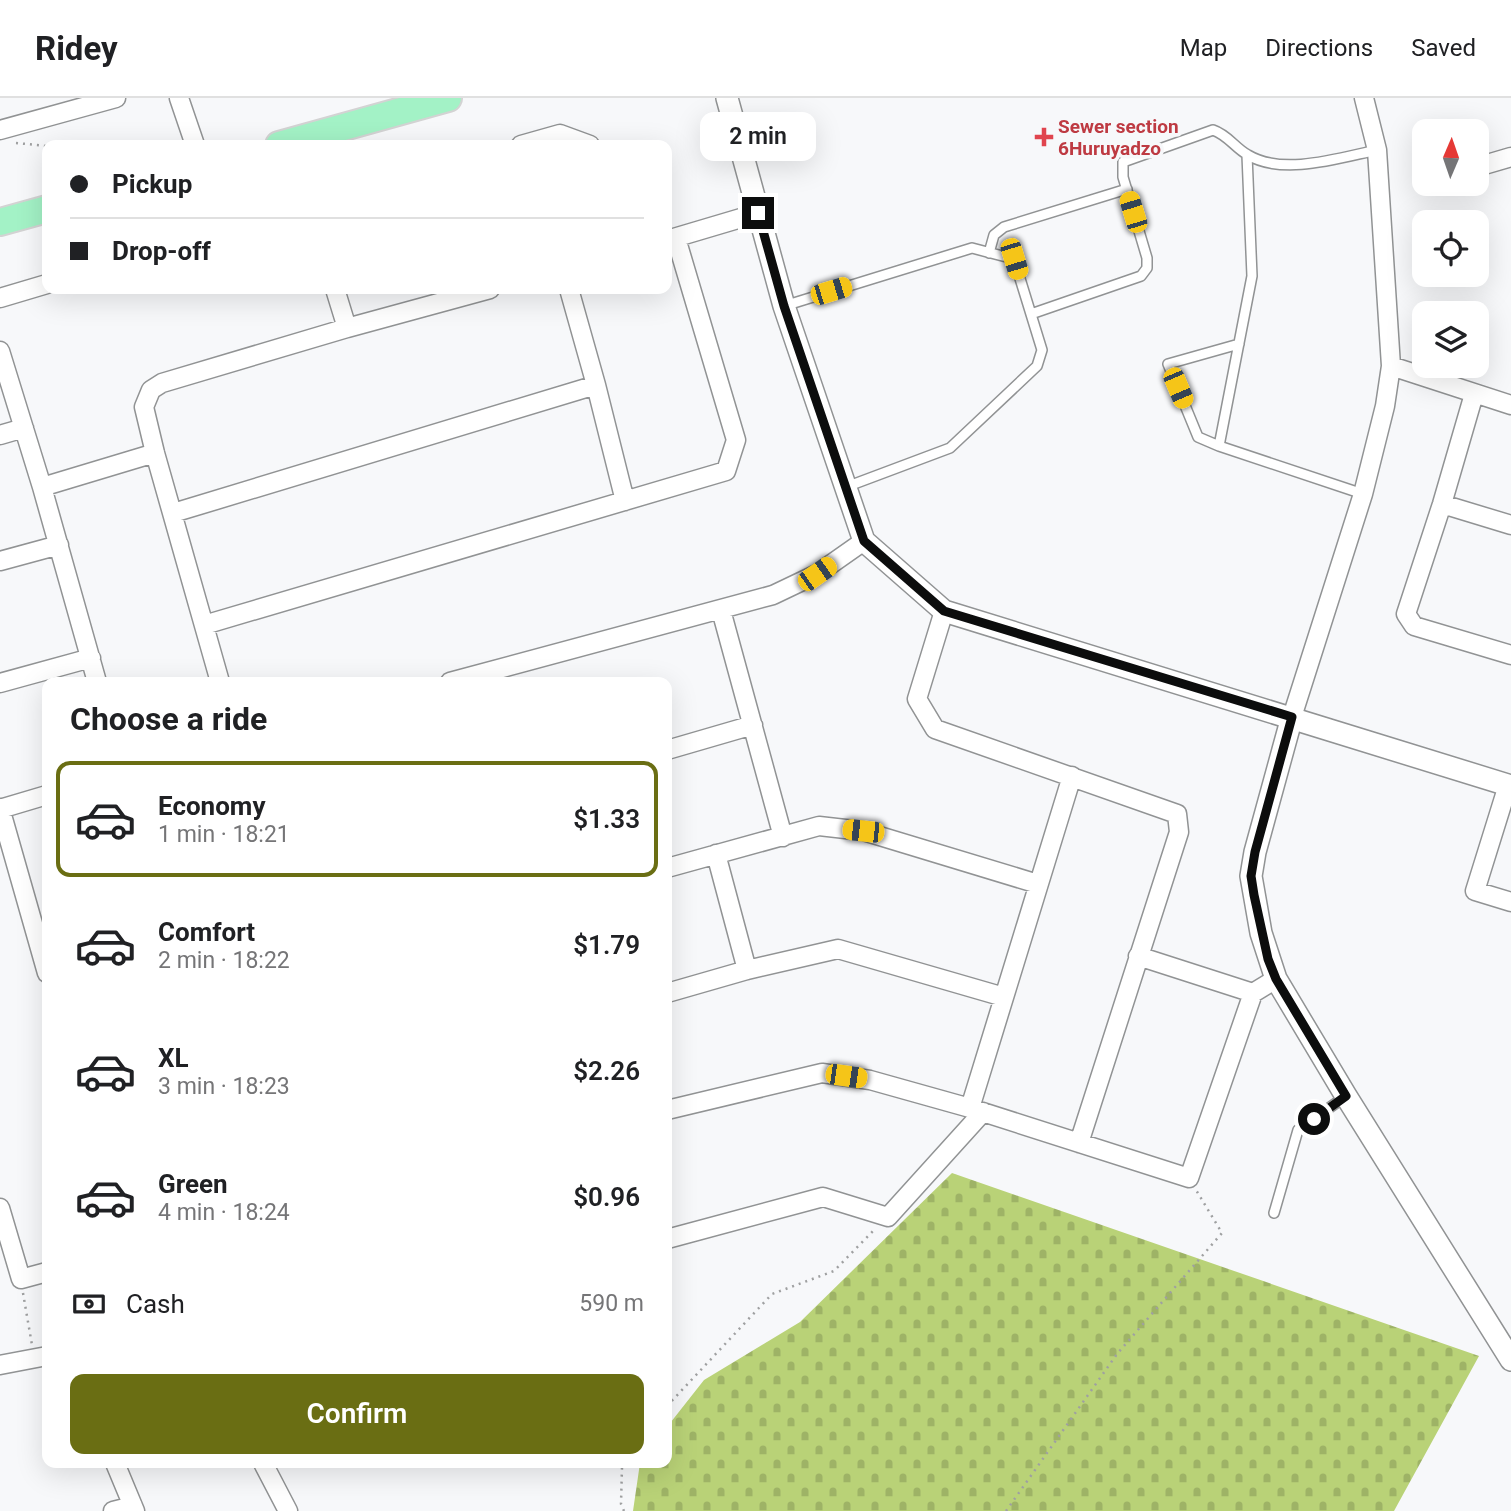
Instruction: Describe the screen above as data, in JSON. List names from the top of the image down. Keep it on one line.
{"places":{"health":["Sewer section 6Huruyadzo"]},"north":"top","page":{"header":"Ridey","nav":["Map","Directions","Saved"],"bubble":"2 min","banner":["Pickup","Drop-off"],"heading":"Choose a ride","list":[{"name":"Economy","note":"1 min · 18:21","value":"$1.33"},{"name":"Comfort","note":"2 min · 18:22","value":"$1.79"},{"name":"XL","note":"3 min · 18:23","value":"$2.26"},{"name":"Green","note":"4 min · 18:24","value":"$0.96"}],"pay":["Cash","590 m"],"buttons":"Confirm"}}
